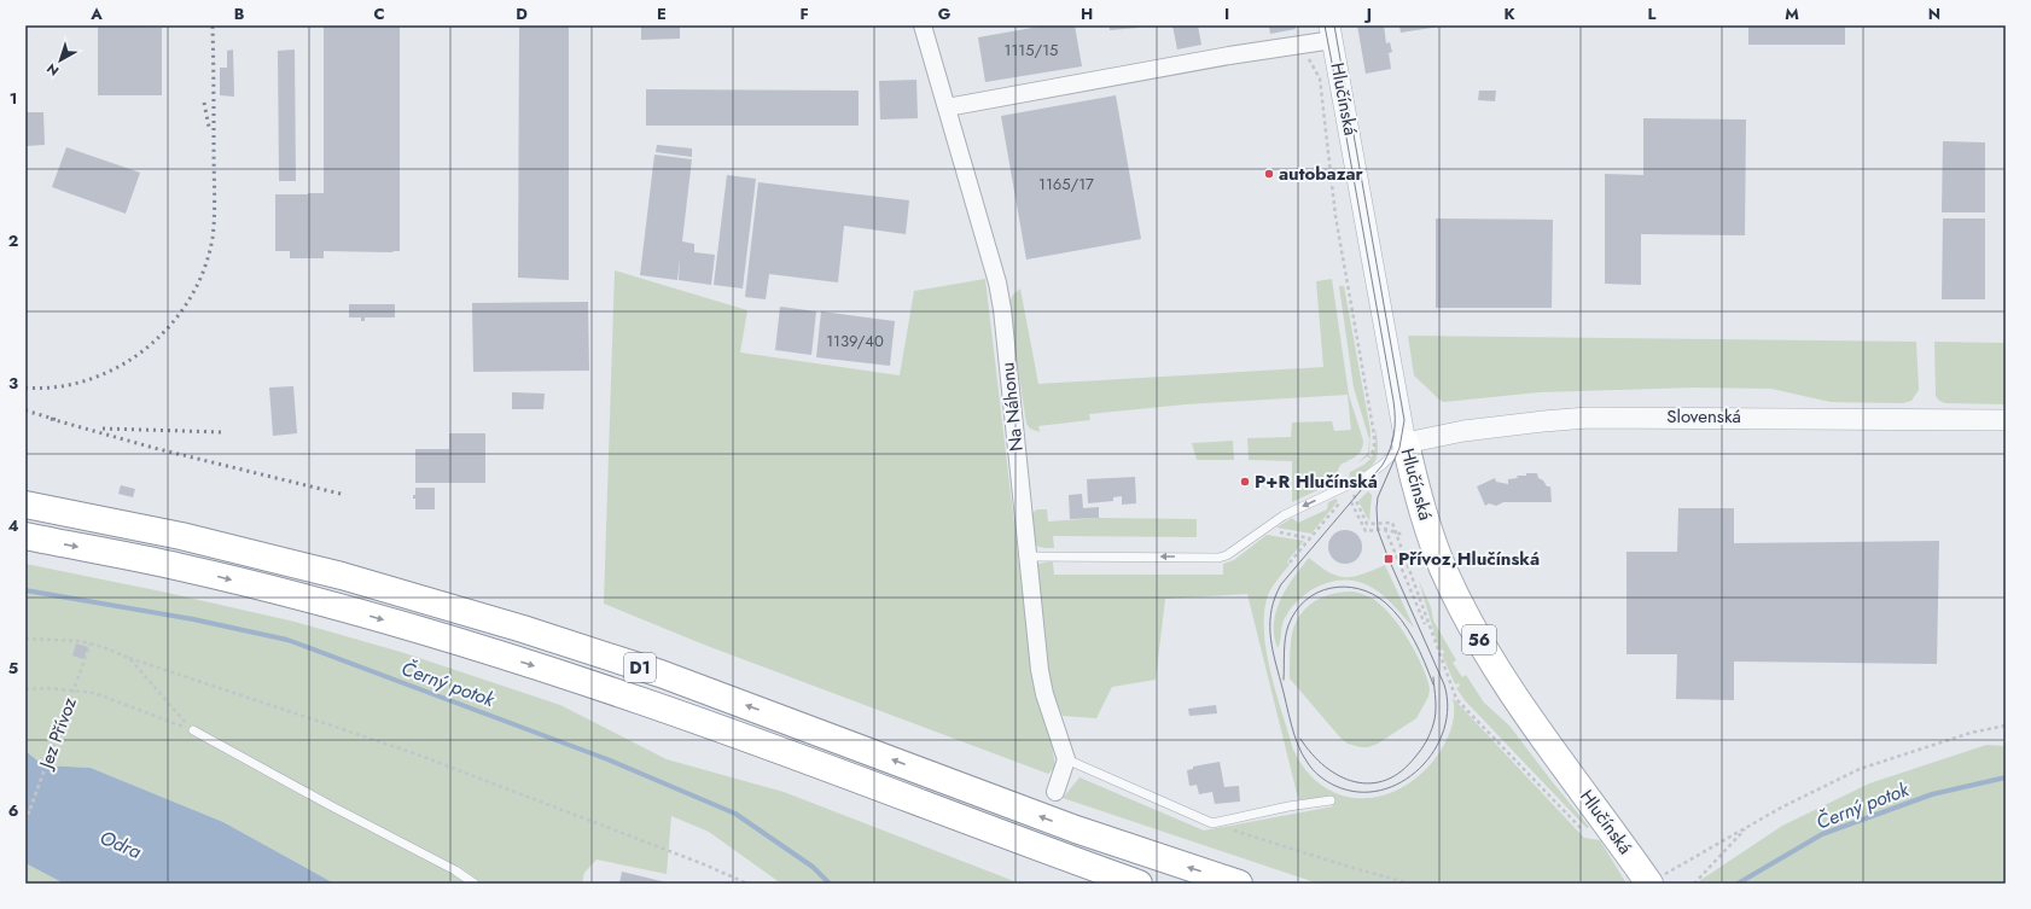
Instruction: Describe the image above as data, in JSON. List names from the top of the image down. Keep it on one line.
{"streets":{"main road":["Hlučínská","56","D1"],"street":["Na Náhonu","Slovenská"],"path":["Jez Přívoz"]},"crossings":[["Hlučínská","Slovenská"]],"water":["Černý potok","Odra"],"places":{"other":["autobazar","P+R Hlučínská"],"transit":["Přívoz,Hlučínská"]},"house_numbers":["1115/15","1165/17","1139/40"],"north":"bottom left","grid":{"columns":["A","B","C","D","E","F","G","H","I","J","K","L","M","N"],"rows":["1","2","3","4","5","6"]}}
